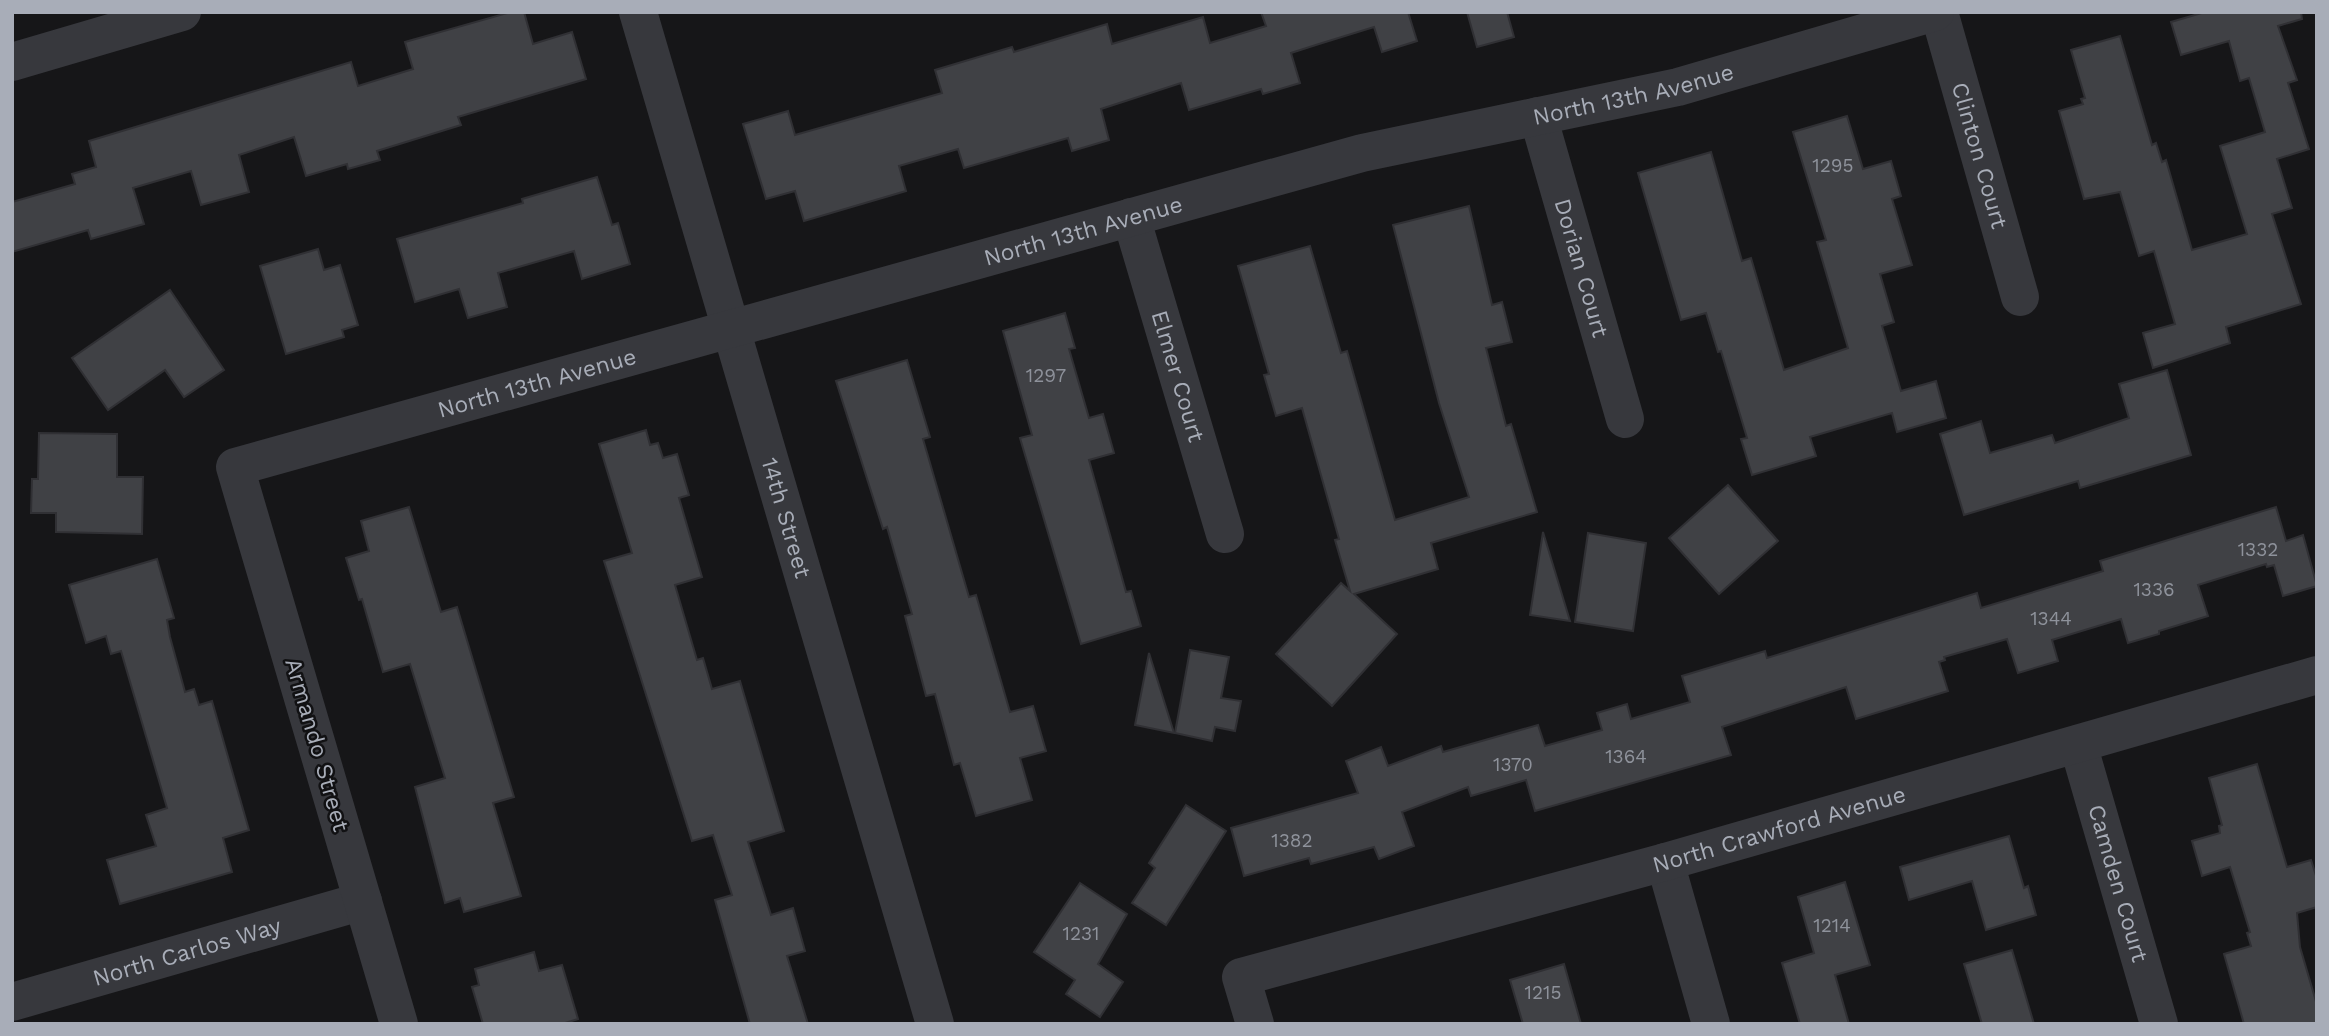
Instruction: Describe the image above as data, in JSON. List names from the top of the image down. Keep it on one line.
{"streets":{"street":["North 13th Avenue","Clinton Court","Dorian Court","Elmer Court","14th Street","Armando Street","North Crawford Avenue","Camden Court","North Carlos Way"]},"crossings":[["North 13th Avenue","Clinton Court"],["North 13th Avenue","Dorian Court"],["North 13th Avenue","Elmer Court"],["North 13th Avenue","14th Street"],["North 13th Avenue","Armando Street"],["Armando Street","North Carlos Way"],["North Crawford Avenue","Camden Court"]],"house_numbers":["1295","1297","1332","1336","1344","1364","1370","1382","1214","1231","1215"]}
